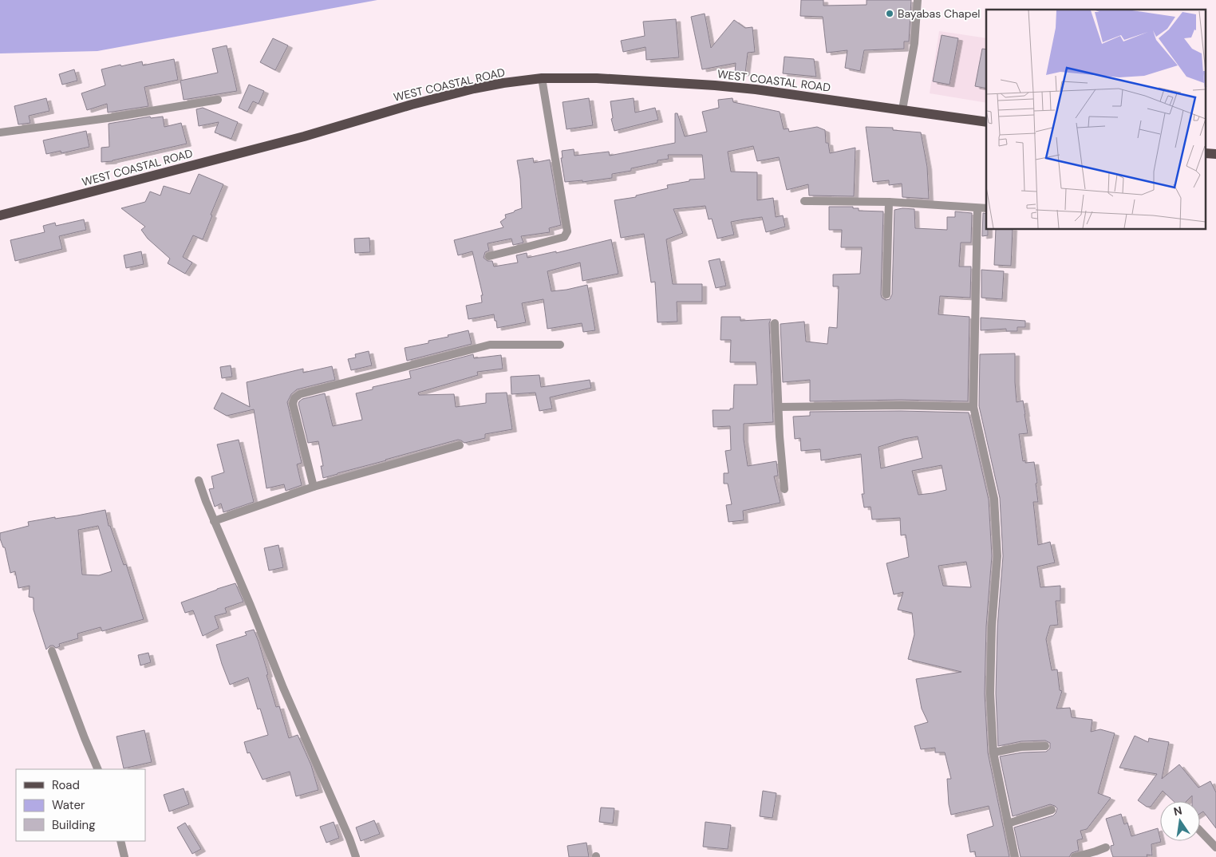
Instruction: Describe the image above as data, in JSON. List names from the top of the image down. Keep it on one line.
{"streets":{"main road":["WEST COASTAL ROAD"]},"places":["Bayabas Chapel"],"legend":["Road","Water","Building"],"north":"top"}
